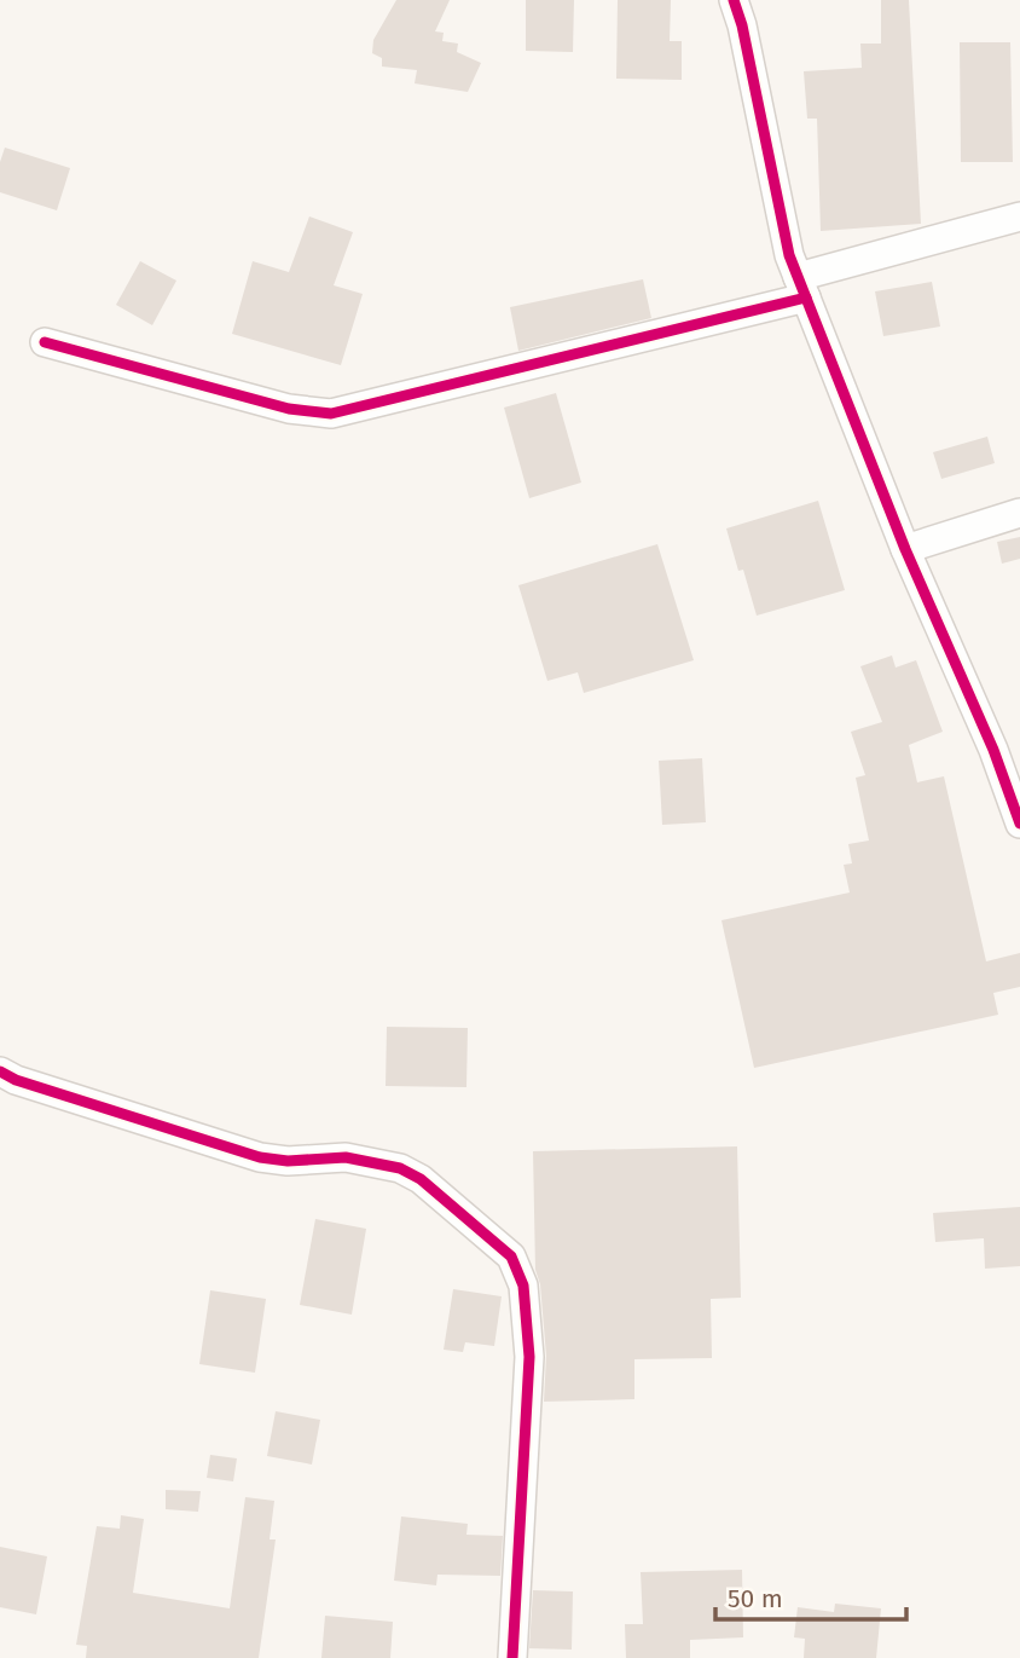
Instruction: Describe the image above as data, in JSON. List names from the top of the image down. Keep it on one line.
{"scale_bar":"50 m"}
